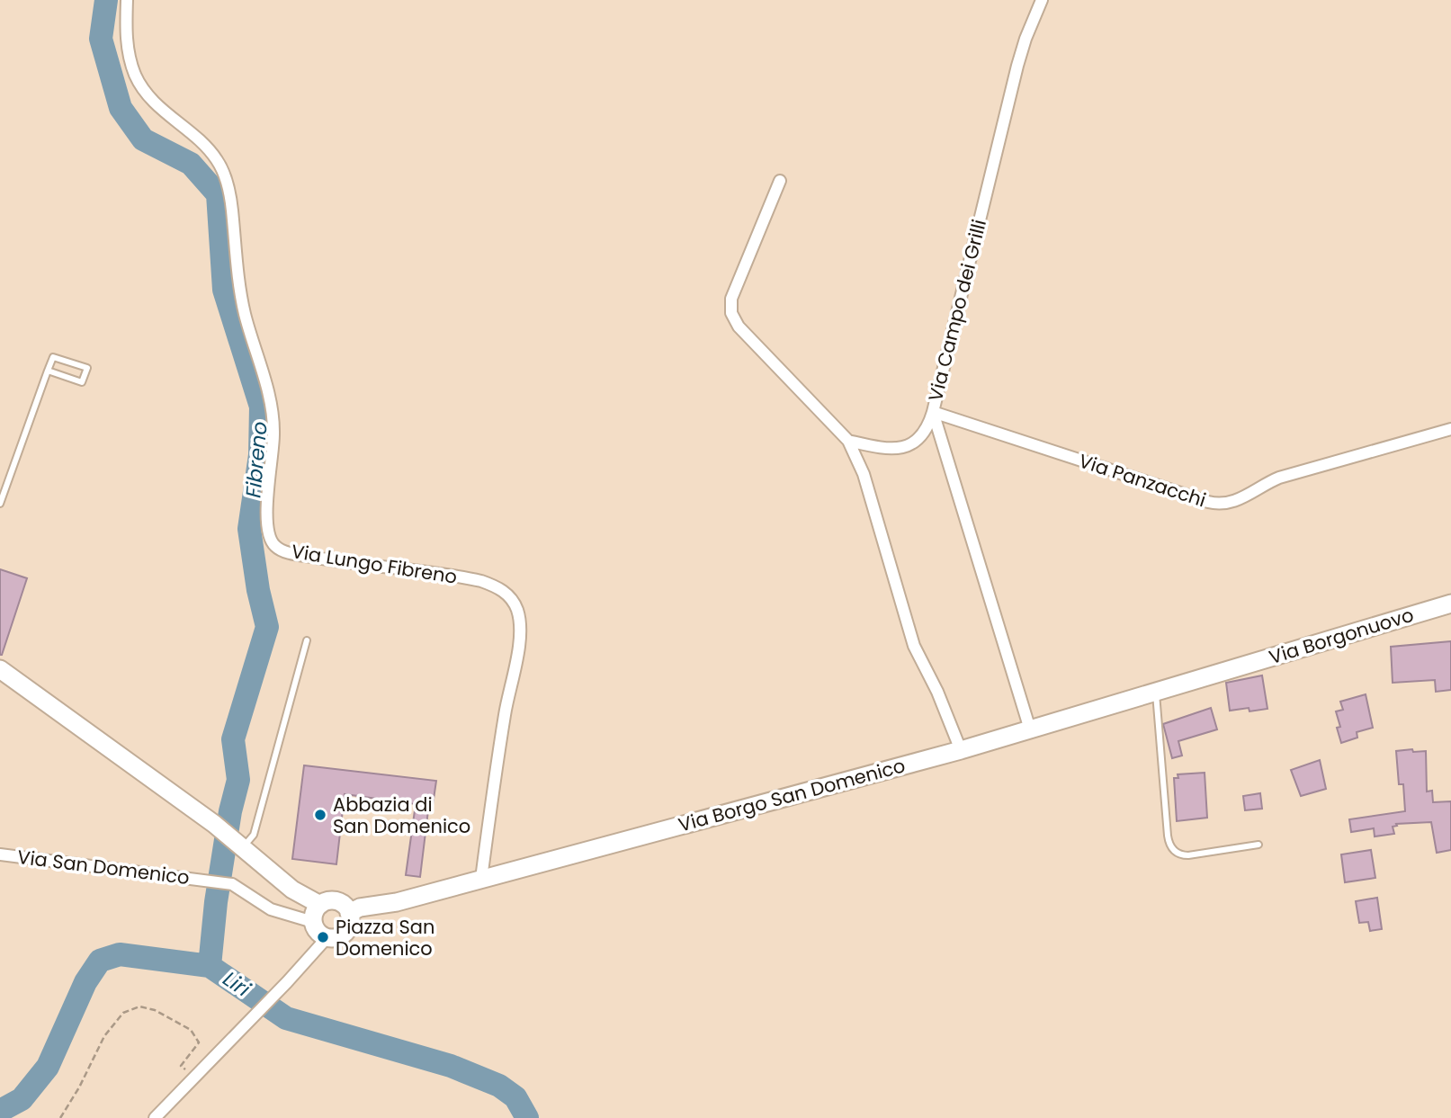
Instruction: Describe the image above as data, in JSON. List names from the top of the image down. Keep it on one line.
{"streets":{"main road":["Via Borgonuovo","Via Borgo San Domenico"],"street":["Via Campo dei Grilli","Via Panzacchi","Via Lungo Fibreno","Via San Domenico"]},"crossings":[["Via Campo dei Grilli","Via Panzacchi"],["Via Campo dei Grilli","Via Borgo San Domenico"],["Via Lungo Fibreno","Via Borgo San Domenico"],["Via Borgonuovo","Via Borgo San Domenico"],["Via Borgo San Domenico","Via San Domenico"]],"water":["Fibreno","Liri"],"places":["Abbazia di San Domenico","Piazza San Domenico"]}
